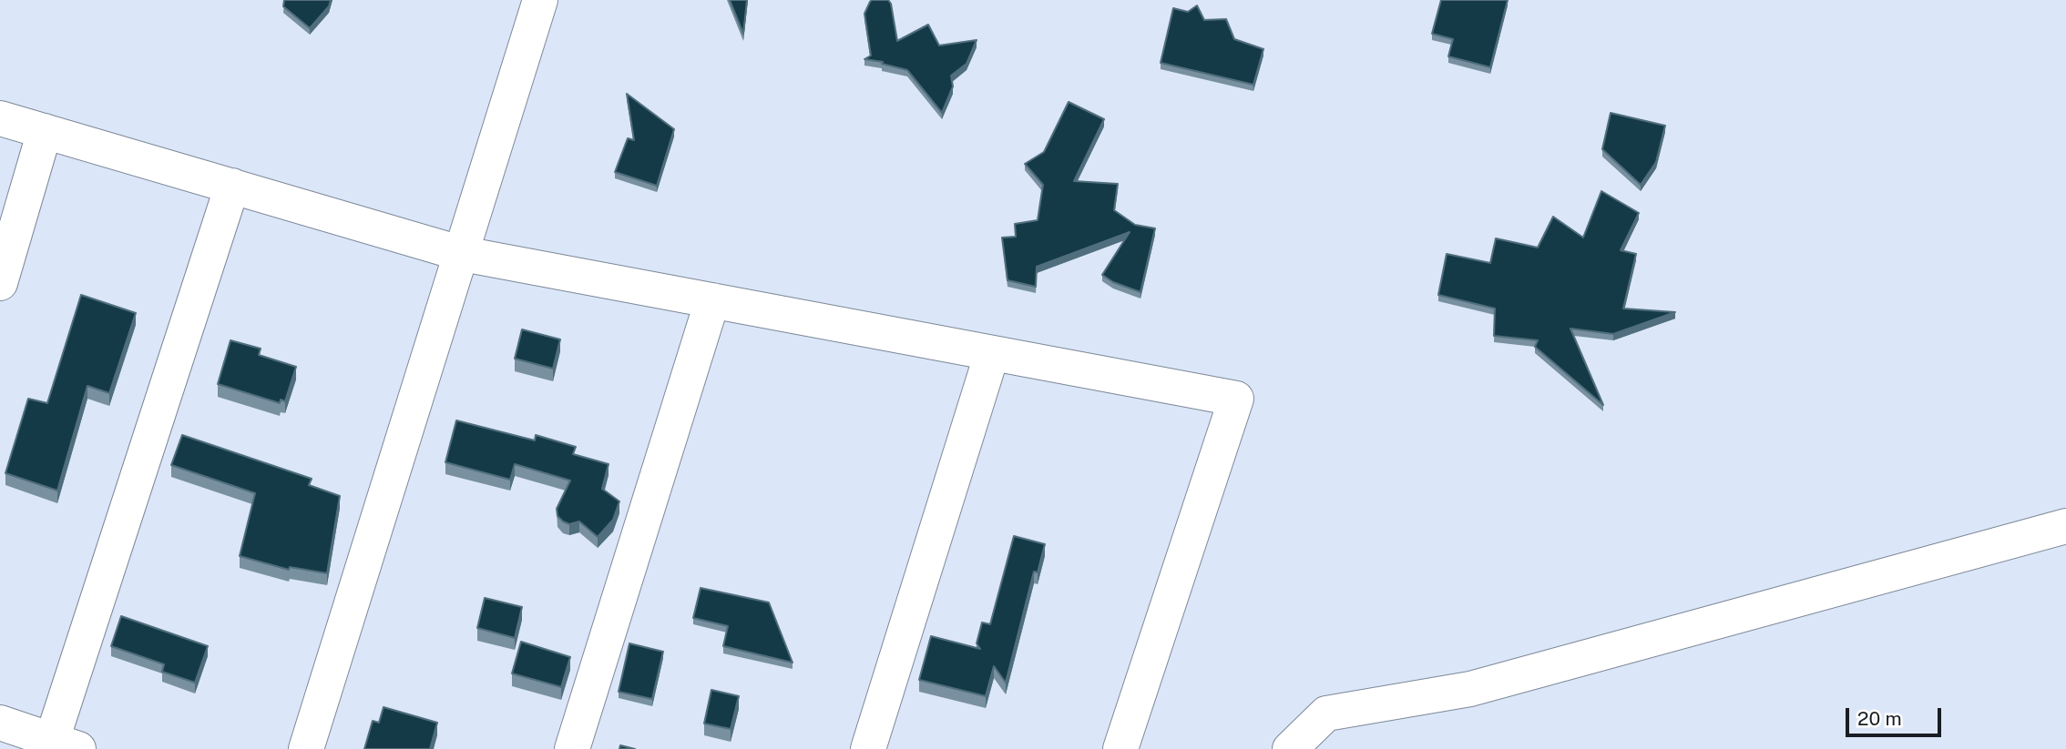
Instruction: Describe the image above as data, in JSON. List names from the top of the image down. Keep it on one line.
{"scale_bar":"20 m"}
